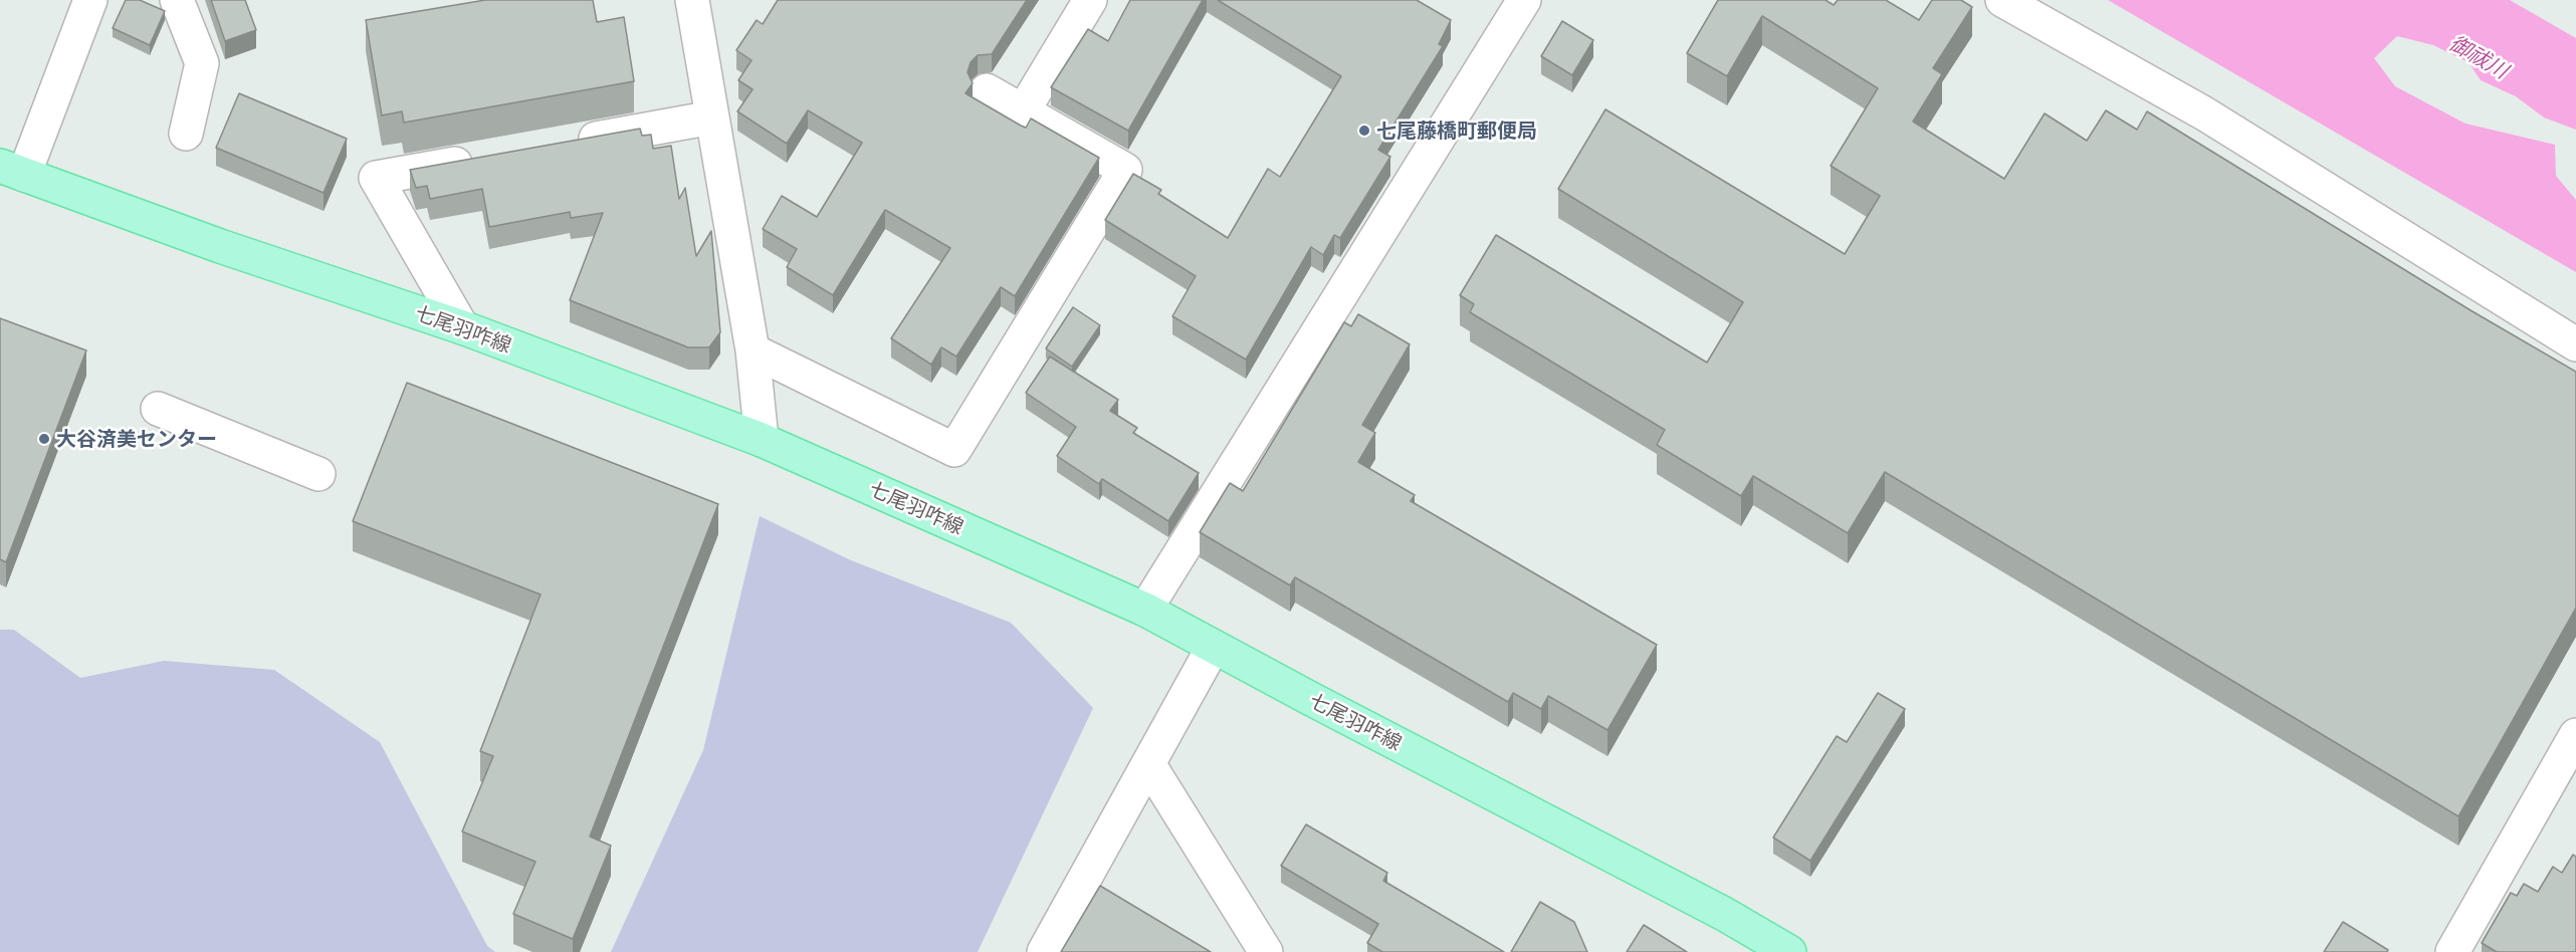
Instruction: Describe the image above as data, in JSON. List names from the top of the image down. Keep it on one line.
{"streets":{"main road":["七尾羽咋線"]},"water":["御祓川"],"places":["七尾藤橋町郵便局","大谷済美センター"]}
